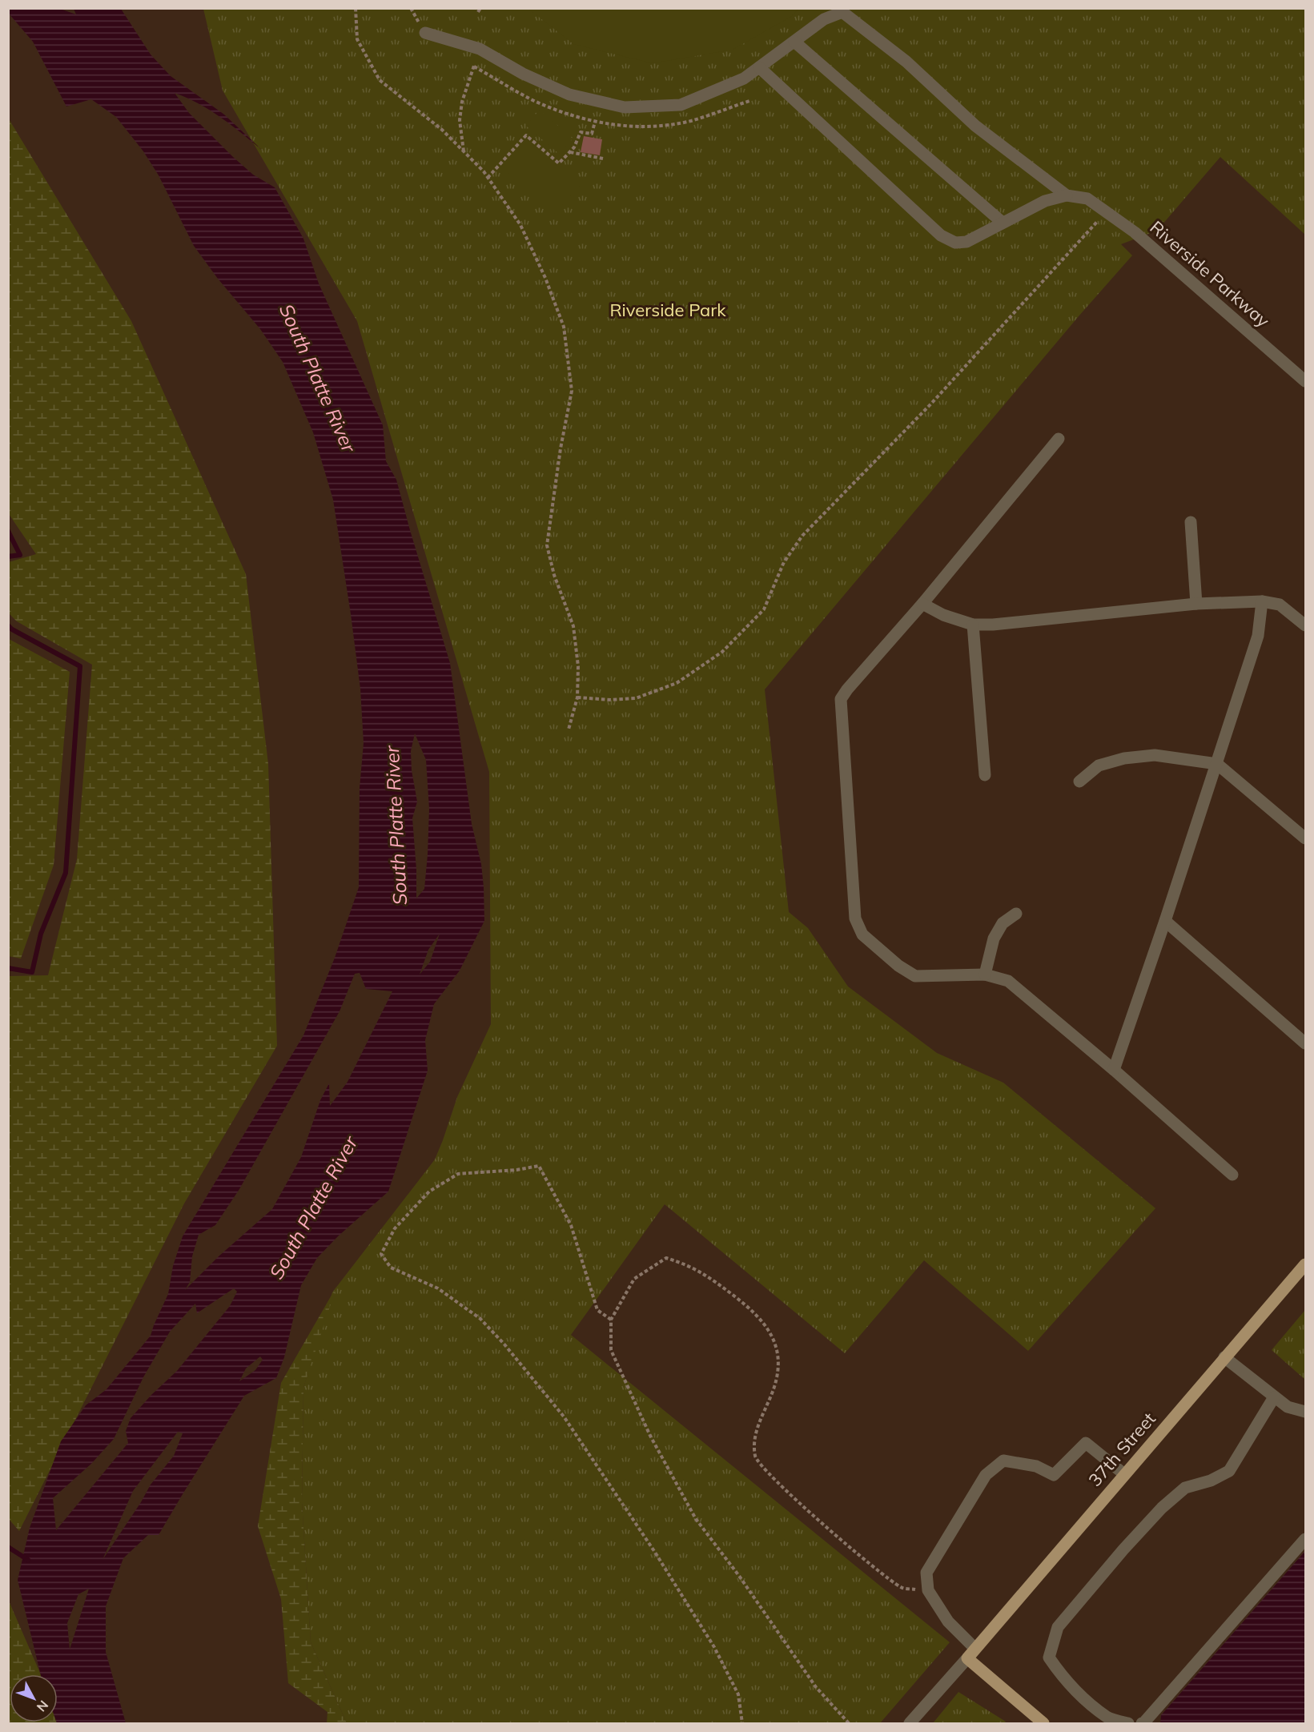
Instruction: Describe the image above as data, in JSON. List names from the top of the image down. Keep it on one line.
{"streets":{"main road":["37th Street"],"street":["Riverside Parkway"]},"water":["South Platte River"],"parks":["Riverside Park"],"north":"bottom right"}
